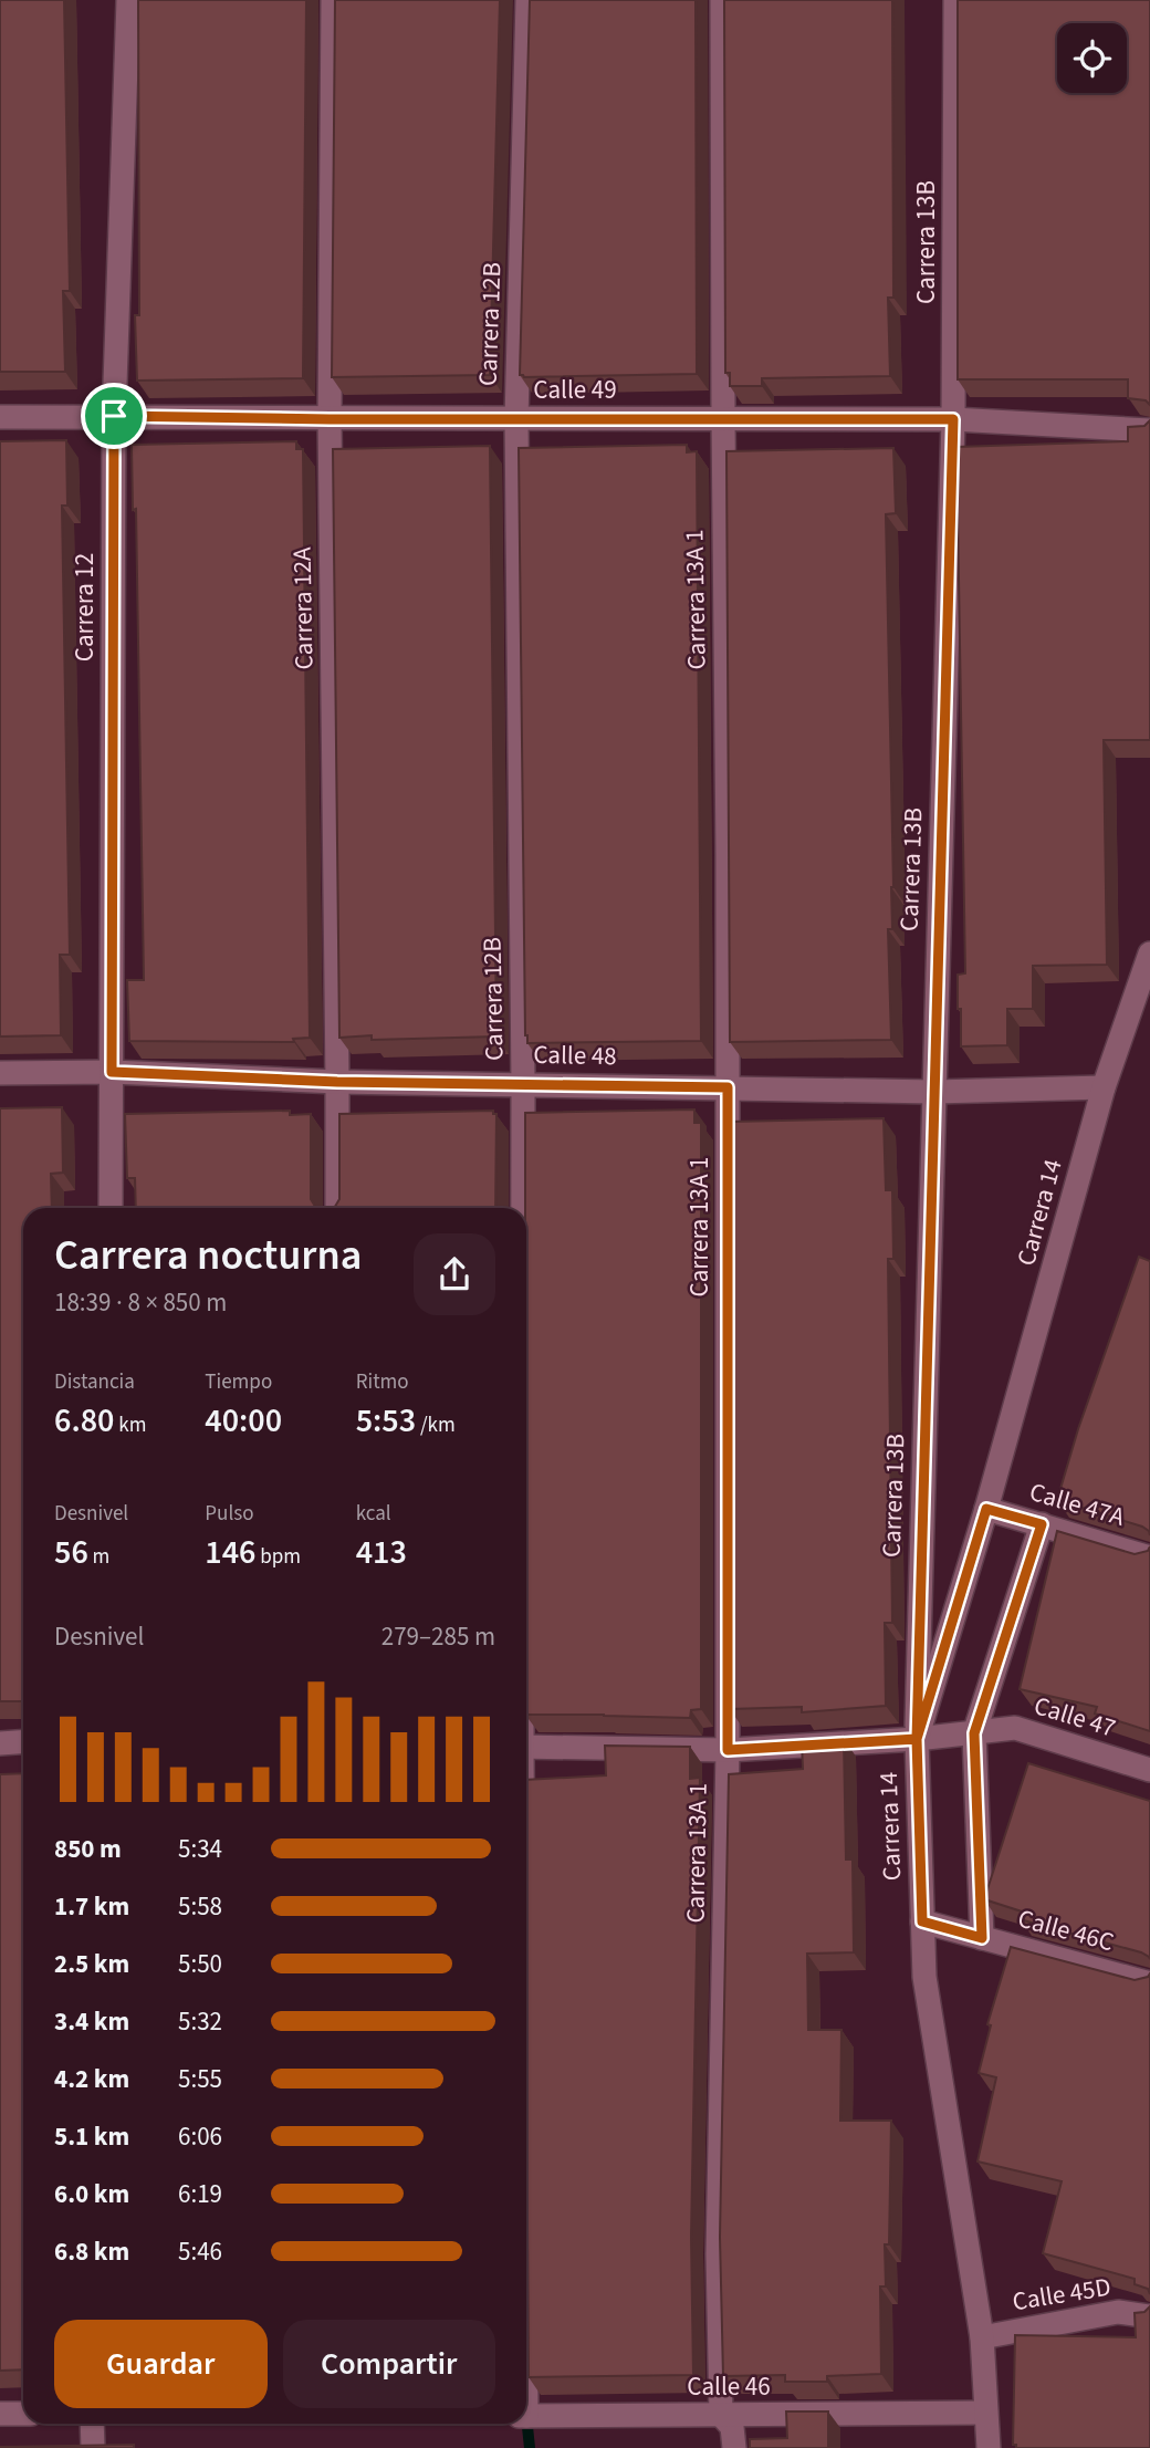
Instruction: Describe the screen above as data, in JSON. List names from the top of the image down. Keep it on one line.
{"streets":{"street":["Carrera 13B","Carrera 12B","Calle 49","Carrera 13A 1","Carrera 12","Carrera 12A","Calle 48","Carrera 14","Calle 47A","Calle 47","Calle 46C","Calle 45D","Calle 46"]},"crossings":[["Carrera 13B","Calle 49"],["Carrera 13B","Calle 48"],["Carrera 13B","Carrera 14"],["Carrera 13B","Calle 47"],["Carrera 12B","Calle 49"],["Carrera 12B","Calle 48"],["Calle 49","Carrera 13A 1"],["Calle 49","Carrera 12"],["Calle 49","Carrera 12A"],["Carrera 13A 1","Calle 48"],["Carrera 13A 1","Calle 47"],["Carrera 13A 1","Calle 46"],["Carrera 12","Calle 48"],["Carrera 12A","Calle 48"],["Calle 48","Carrera 14"],["Carrera 14","Calle 47A"],["Carrera 14","Calle 47"],["Carrera 14","Calle 46C"],["Carrera 14","Calle 45D"],["Carrera 14","Calle 46"]],"page":{"heading":["Carrera nocturna","18:39 · 8 × 850 m"],"stats":[["Distancia","6.80 km"],["Tiempo","40:00"],["Ritmo","5:53 /km"],["Desnivel","56 m"],["Pulso","146 bpm"],["kcal","413"]],"chart":["Desnivel","279–285 m"],"list":[{"name":"850 m","note":"5:34"},{"name":"1.7 km","note":"5:58"},{"name":"2.5 km","note":"5:50"},{"name":"3.4 km","note":"5:32"},{"name":"4.2 km","note":"5:55"},{"name":"5.1 km","note":"6:06"},{"name":"6.0 km","note":"6:19"},{"name":"6.8 km","note":"5:46"}],"buttons":["Guardar","Compartir"]}}
